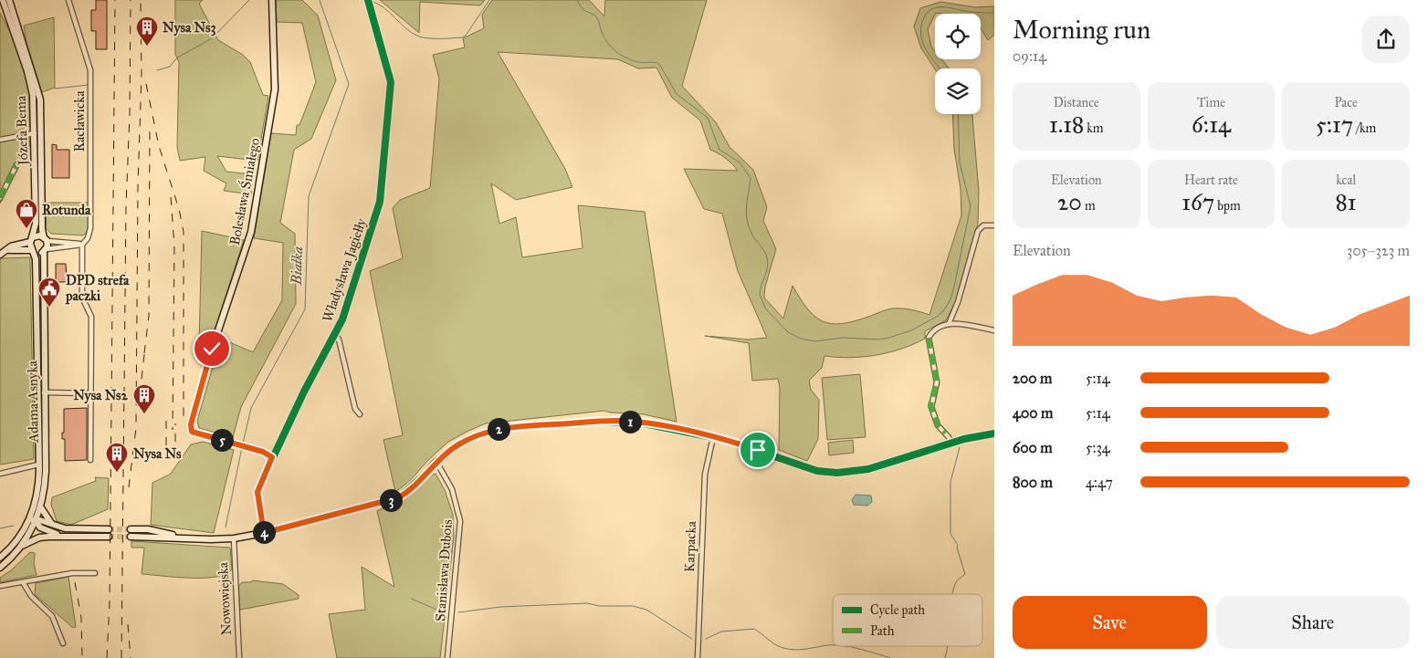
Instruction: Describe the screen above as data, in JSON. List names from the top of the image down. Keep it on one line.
{"streets":{"street":["Racławicka","Józefa Bema","Bolesława Śmiałego","Władysława Jagiełły","Adama Asnyka","Karpacka","Stanisława Dubois","Nowowiejska"]},"crossings":[["Józefa Bema","Adama Asnyka"],["Bolesława Śmiałego","Władysława Jagiełły"]],"water":["Białka"],"places":{"building":["Nysa Ns3","Nysa Ns2","Nysa Ns"],"shop":["Rotunda"],"public building":["DPD strefa paczki"]},"legend":["Cycle path","Path"],"page":{"heading":["Morning run","09:14"],"stats":[["Distance","1.18 km"],["Time","6:14"],["Pace","5:17 /km"],["Elevation","20 m"],["Heart rate","167 bpm"],["kcal","81"]],"chart":["Elevation","305–323 m"],"list":[{"name":"200 m","note":"5:14"},{"name":"400 m","note":"5:14"},{"name":"600 m","note":"5:34"},{"name":"800 m","note":"4:47"}],"pins":["1","2","5","3","4"],"buttons":["Save","Share"]}}
